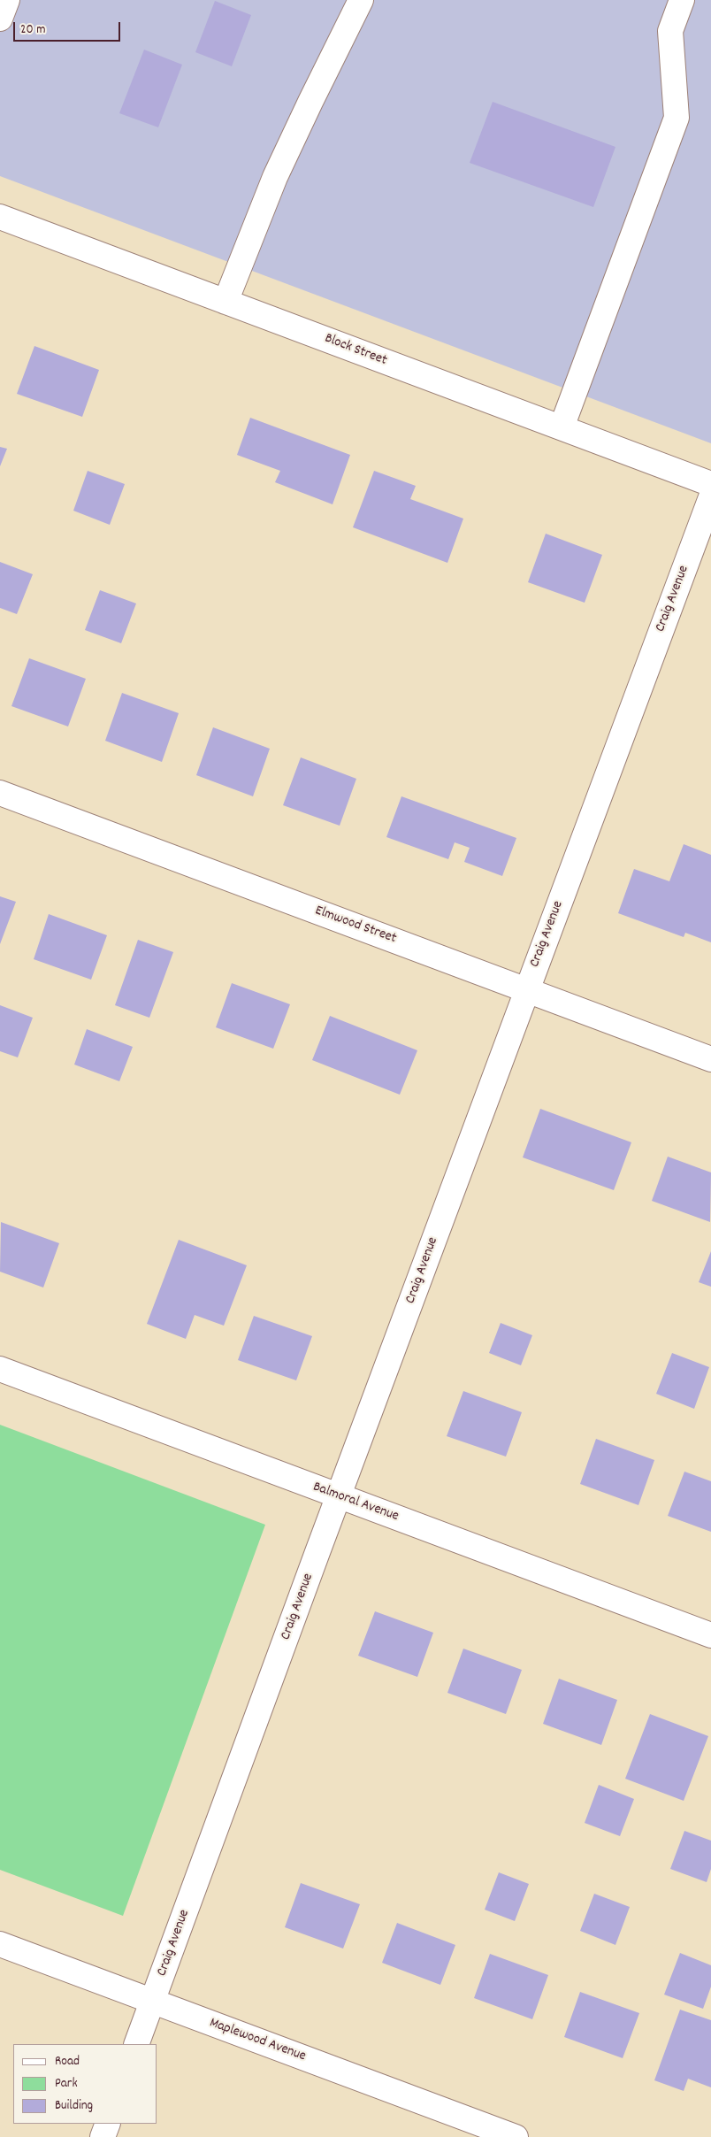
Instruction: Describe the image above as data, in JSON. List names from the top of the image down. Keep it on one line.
{"streets":{"street":["Block Street","Craig Avenue","Elmwood Street","Balmoral Avenue","Maplewood Avenue"]},"crossings":[["Craig Avenue","Elmwood Street"],["Craig Avenue","Balmoral Avenue"],["Craig Avenue","Maplewood Avenue"]],"legend":["Road","Park","Building"],"scale_bar":"20 m"}
